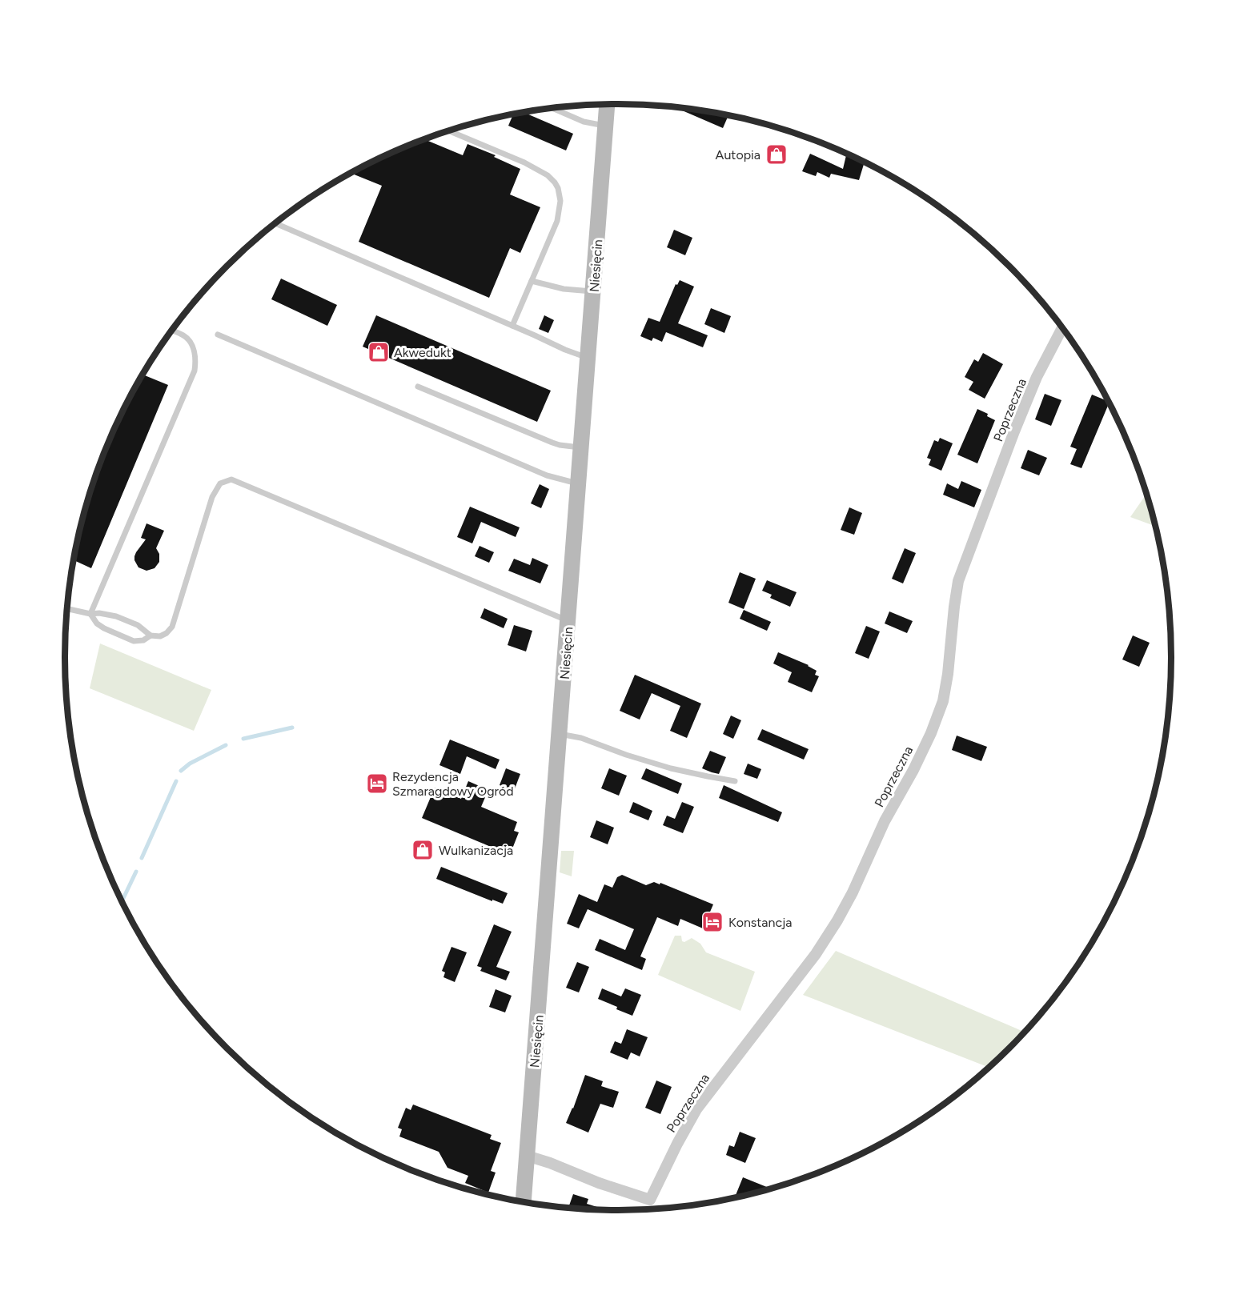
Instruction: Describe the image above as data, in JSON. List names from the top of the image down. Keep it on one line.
{"streets":{"street":["Niesięcin","Poprzeczna"]},"crossings":[["Niesięcin","Poprzeczna"]],"places":{"shop":["Autopia","Akwedukt","Wulkanizacja"],"hotel":["Rezydencja Szmaragdowy Ogród","Konstancja"]}}
